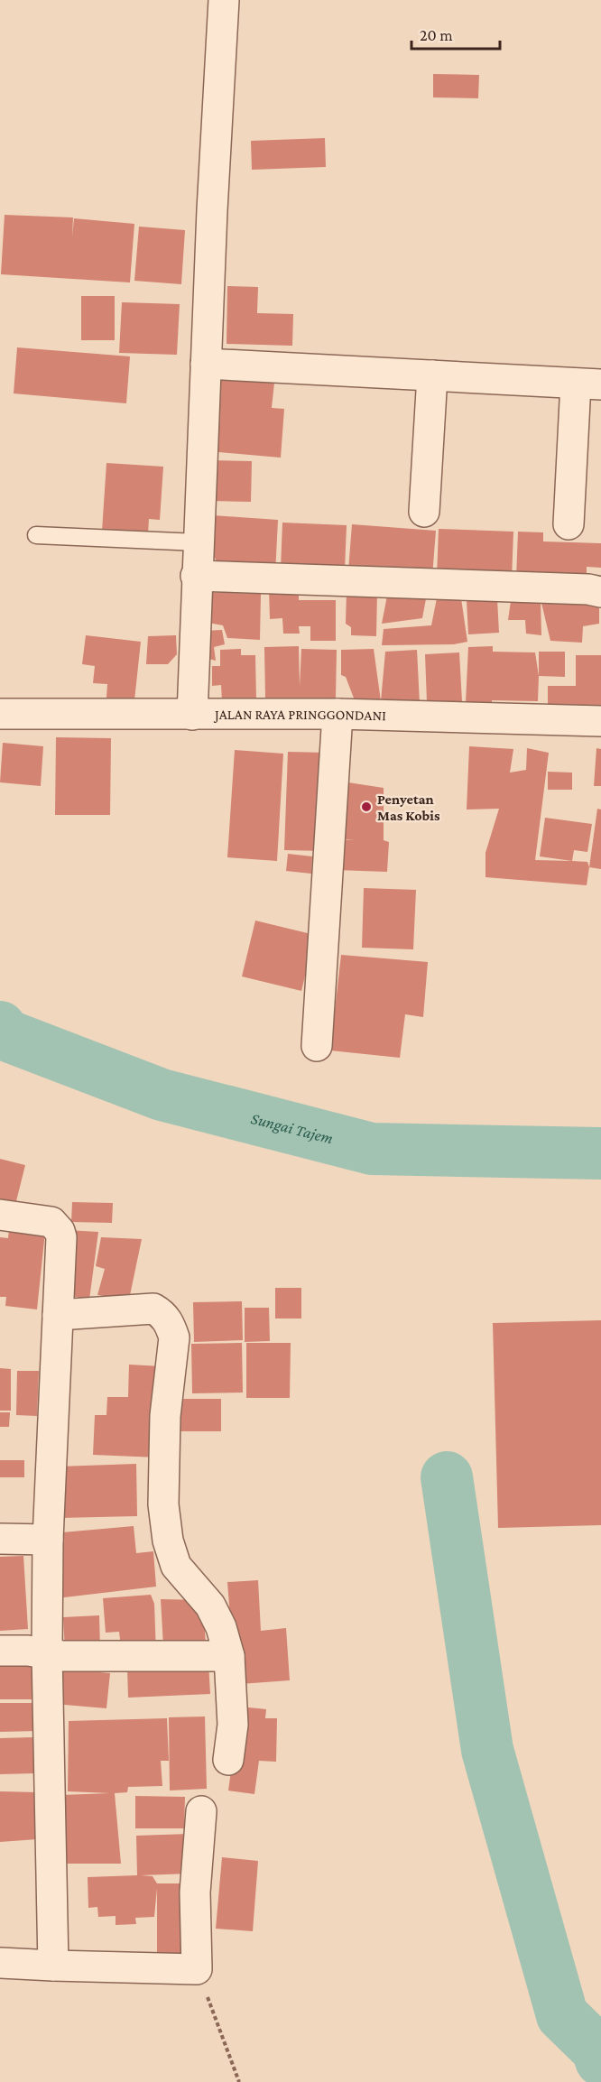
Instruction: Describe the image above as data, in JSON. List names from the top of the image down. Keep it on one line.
{"streets":{"street":["JALAN RAYA PRINGGONDANI"]},"water":["Sungai Tajem"],"places":["Penyetan Mas Kobis"],"scale_bar":"20 m"}
